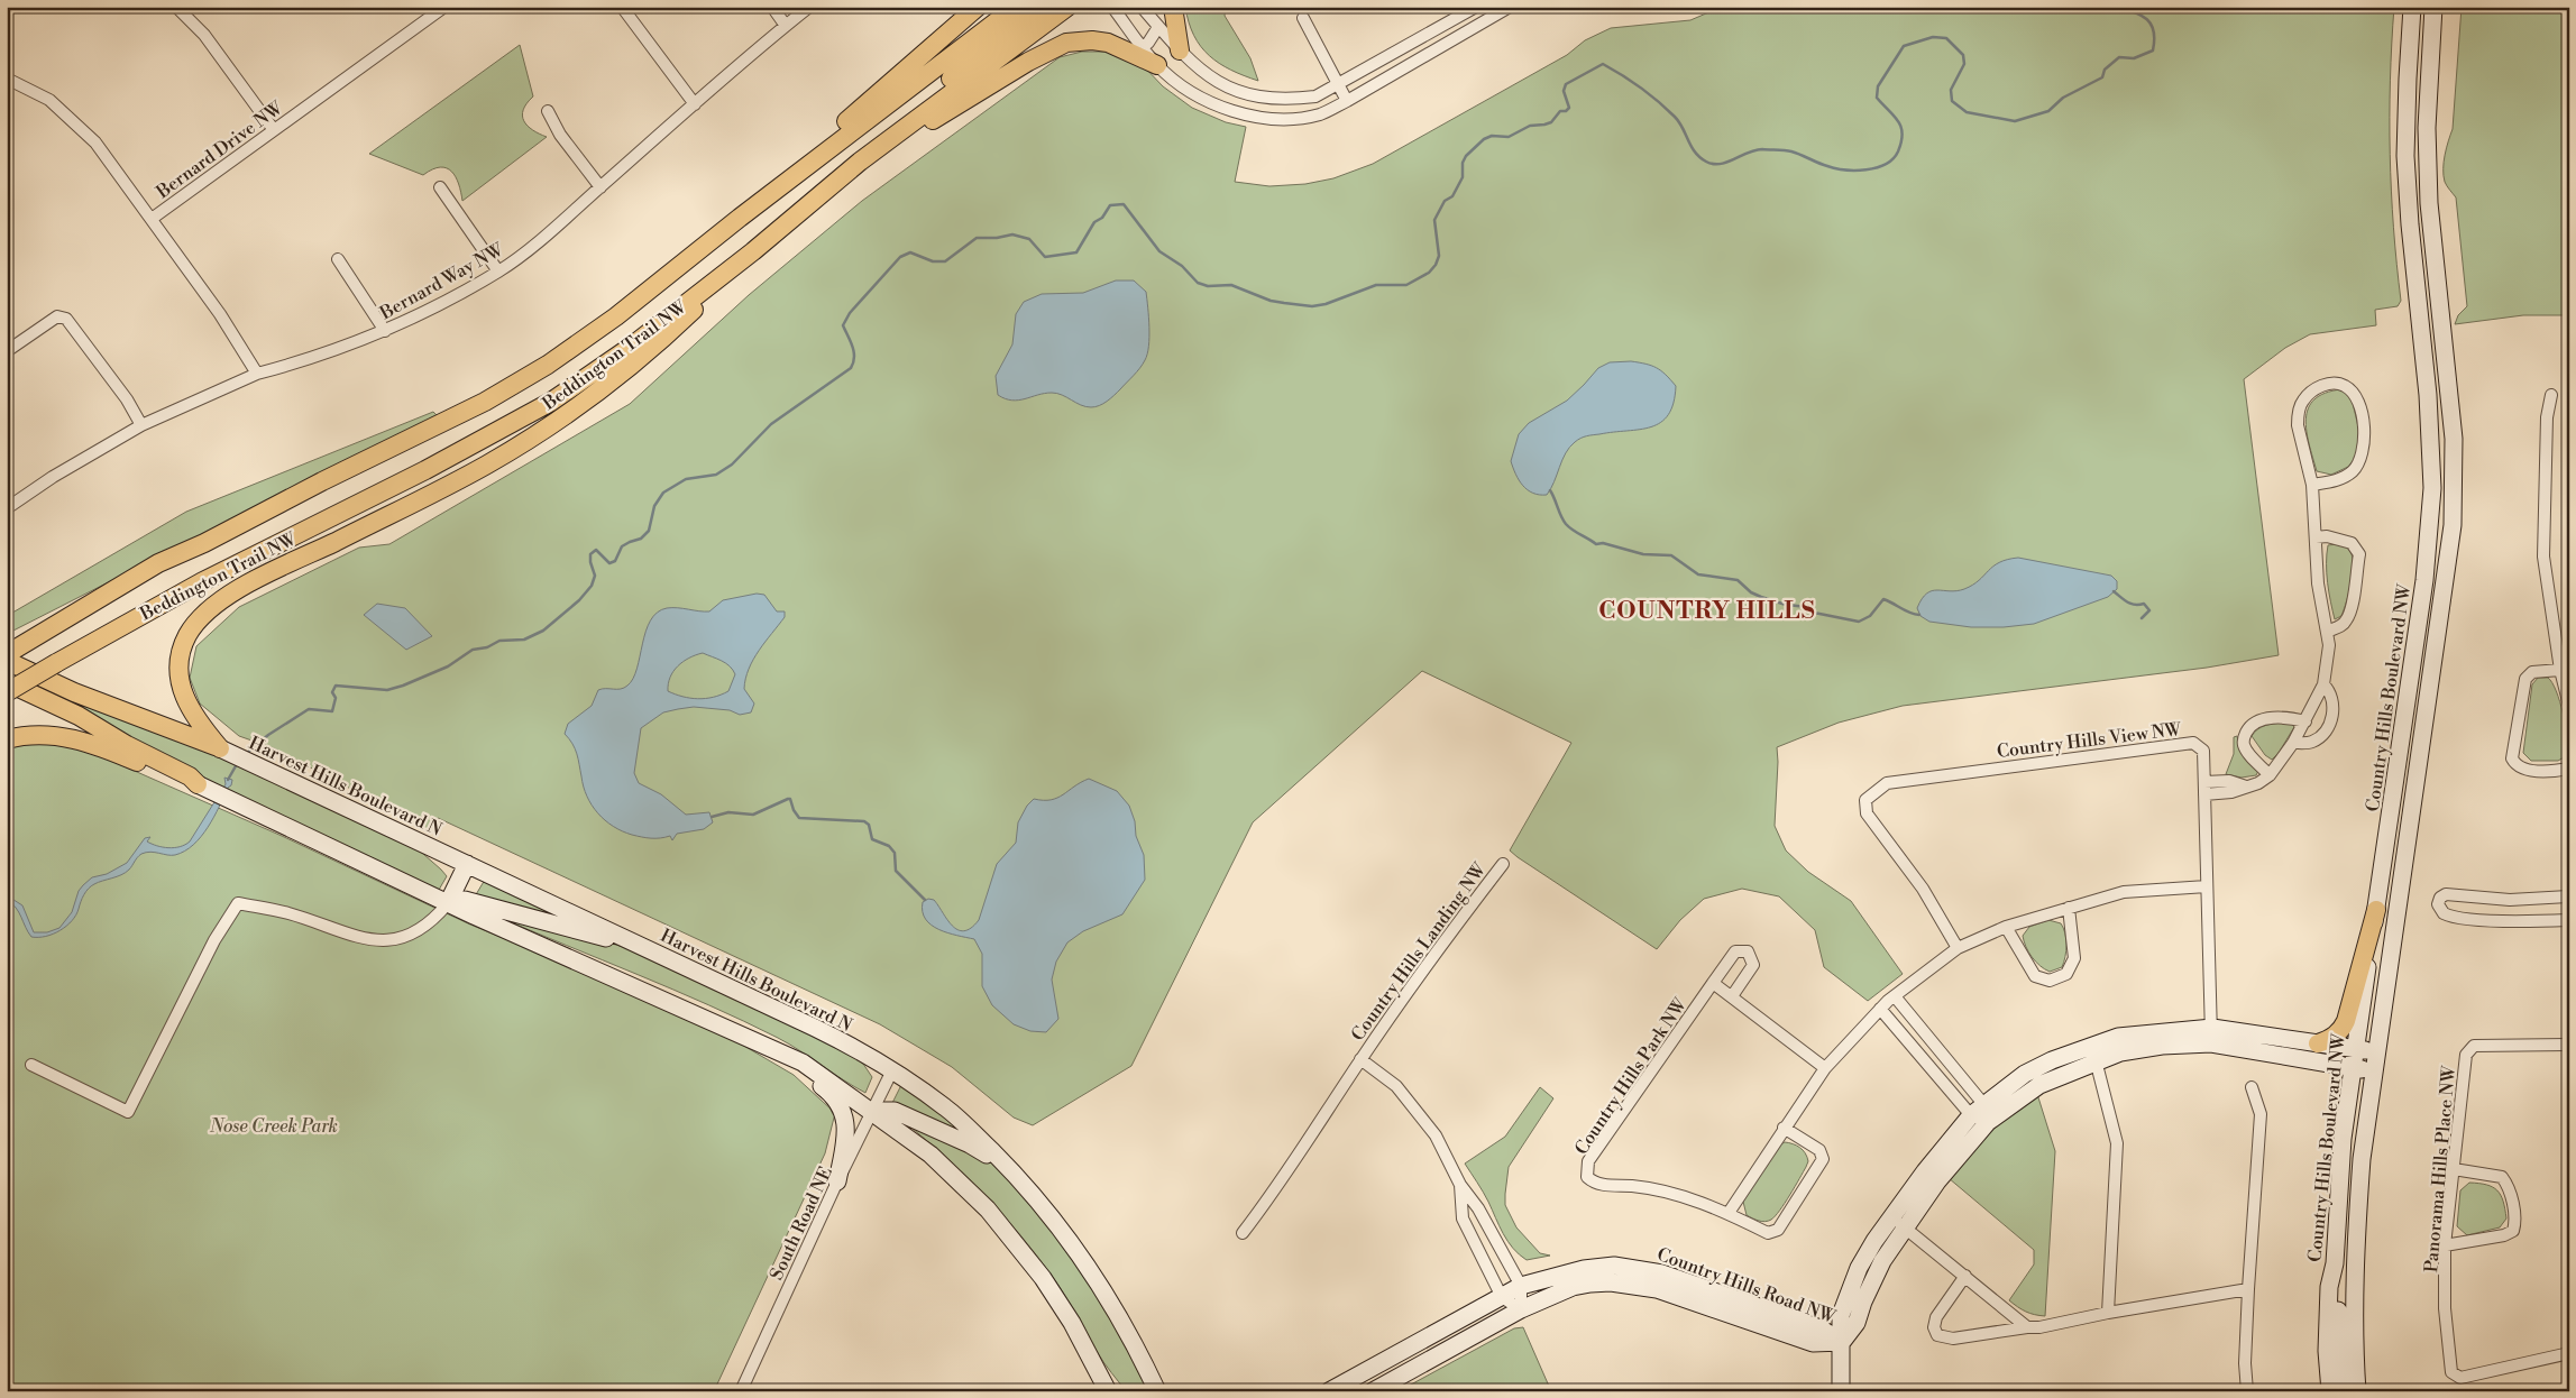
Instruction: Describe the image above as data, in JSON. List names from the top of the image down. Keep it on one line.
{"streets":{"main road":["Beddington Trail NW","Country Hills Boulevard NW","Harvest Hills Boulevard N","Country Hills Road NW"],"street":["Bernard Drive NW","Bernard Way NW","Country Hills View NW","Country Hills Landing NW","Country Hills Park NW","Panorama Hills Place NW","South Road NE"]},"crossings":[["Harvest Hills Boulevard N","South Road NE"],["Country Hills Landing NW","Country Hills Road NW"]],"districts":["COUNTRY HILLS"],"parks":["Nose Creek Park"]}
